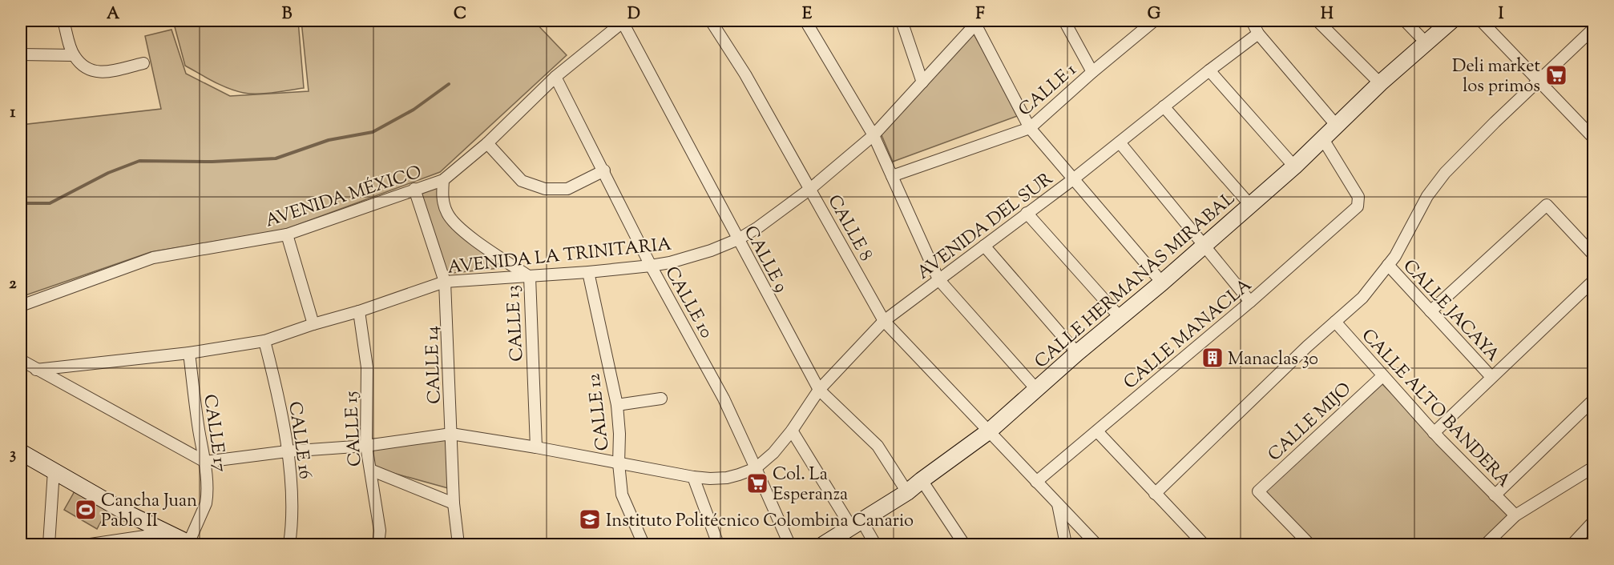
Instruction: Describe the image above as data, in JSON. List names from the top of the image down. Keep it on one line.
{"streets":{"street":["CALLE 1","AVENIDA MÉXICO","AVENIDA DEL SUR","CALLE 8","AVENIDA LA TRINITARIA","CALLE 9","CALLE HERMANAS MIRABAL","CALLE 10","CALLE JACAYA","CALLE 13","CALLE MANACLA","CALLE 14","CALLE ALTO BANDERA","CALLE 12","CALLE MIJO","CALLE 15","CALLE 17","CALLE 16"]},"crossings":[["AVENIDA MÉXICO","CALLE 9"],["AVENIDA MÉXICO","CALLE 10"],["AVENIDA MÉXICO","CALLE 13"],["AVENIDA MÉXICO","CALLE 14"],["AVENIDA DEL SUR","CALLE 8"],["AVENIDA DEL SUR","CALLE 9"],["AVENIDA DEL SUR","CALLE 10"],["CALLE 8","AVENIDA LA TRINITARIA"],["CALLE 8","CALLE HERMANAS MIRABAL"],["CALLE 8","CALLE MANACLA"],["AVENIDA LA TRINITARIA","CALLE 9"],["AVENIDA LA TRINITARIA","CALLE 10"],["AVENIDA LA TRINITARIA","CALLE 13"],["AVENIDA LA TRINITARIA","CALLE 14"],["AVENIDA LA TRINITARIA","CALLE 12"],["AVENIDA LA TRINITARIA","CALLE 15"],["AVENIDA LA TRINITARIA","CALLE 17"],["AVENIDA LA TRINITARIA","CALLE 16"],["CALLE 9","CALLE HERMANAS MIRABAL"],["CALLE HERMANAS MIRABAL","CALLE MANACLA"],["CALLE ALTO BANDERA","CALLE MIJO"]],"places":{"supermarket":["Deli market los primos","Col. La Esperanza"],"building":["Manaclas 30"],"sports":["Cancha Juan Pablo II"],"school or university":["Instituto Politécnico Colombina Canario"]},"grid":{"columns":["A","B","C","D","E","F","G","H","I"],"rows":["1","2","3"]}}
